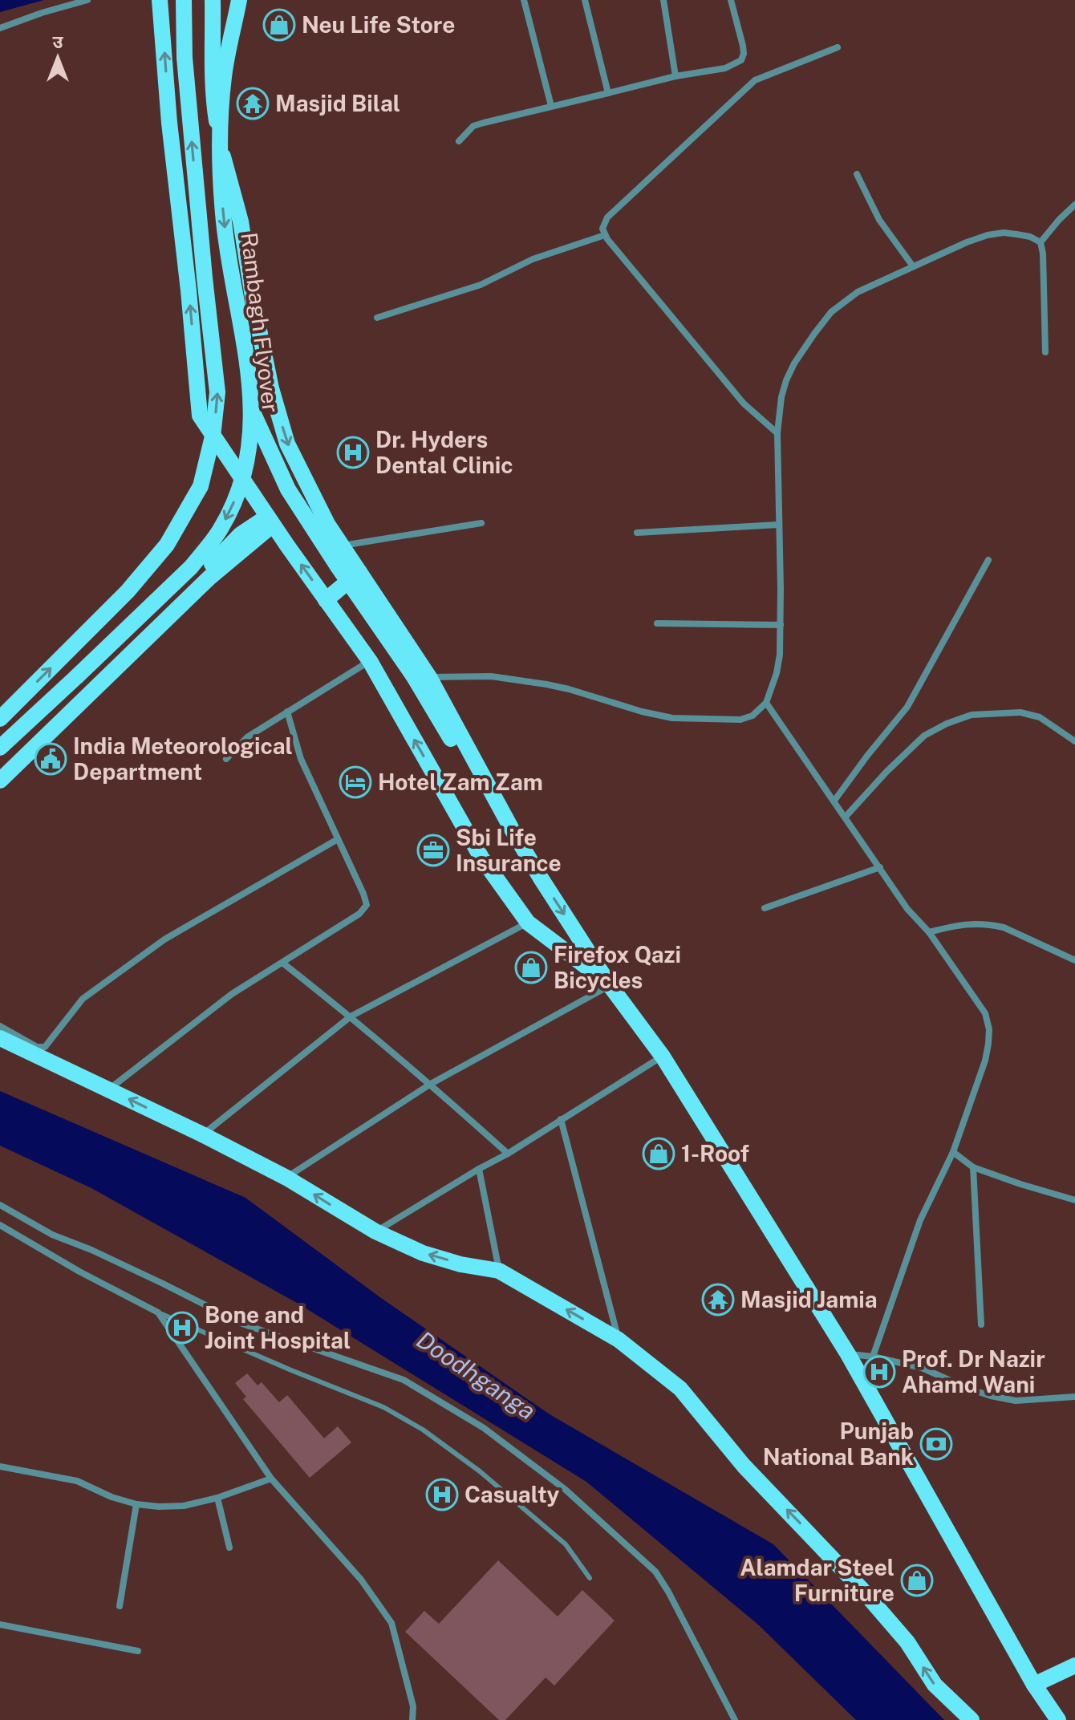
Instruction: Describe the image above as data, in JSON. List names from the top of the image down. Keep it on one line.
{"streets":{"main road":["Rambagh Flyover"]},"water":["Doodhganga"],"places":{"shop":["Neu Life Store","Firefox Qazi Bicycles","1-Roof","Alamdar Steel Furniture"],"temple":["Masjid Bilal","Masjid Jamia"],"hospital":["Dr. Hyders Dental Clinic","Bone and Joint Hospital","Prof. Dr Nazir Ahamd Wani","Casualty"],"public building":["India Meteorological Department"],"hotel":["Hotel Zam Zam"],"office":["Sbi Life Insurance"],"bank":["Punjab National Bank"]},"north":"top"}
